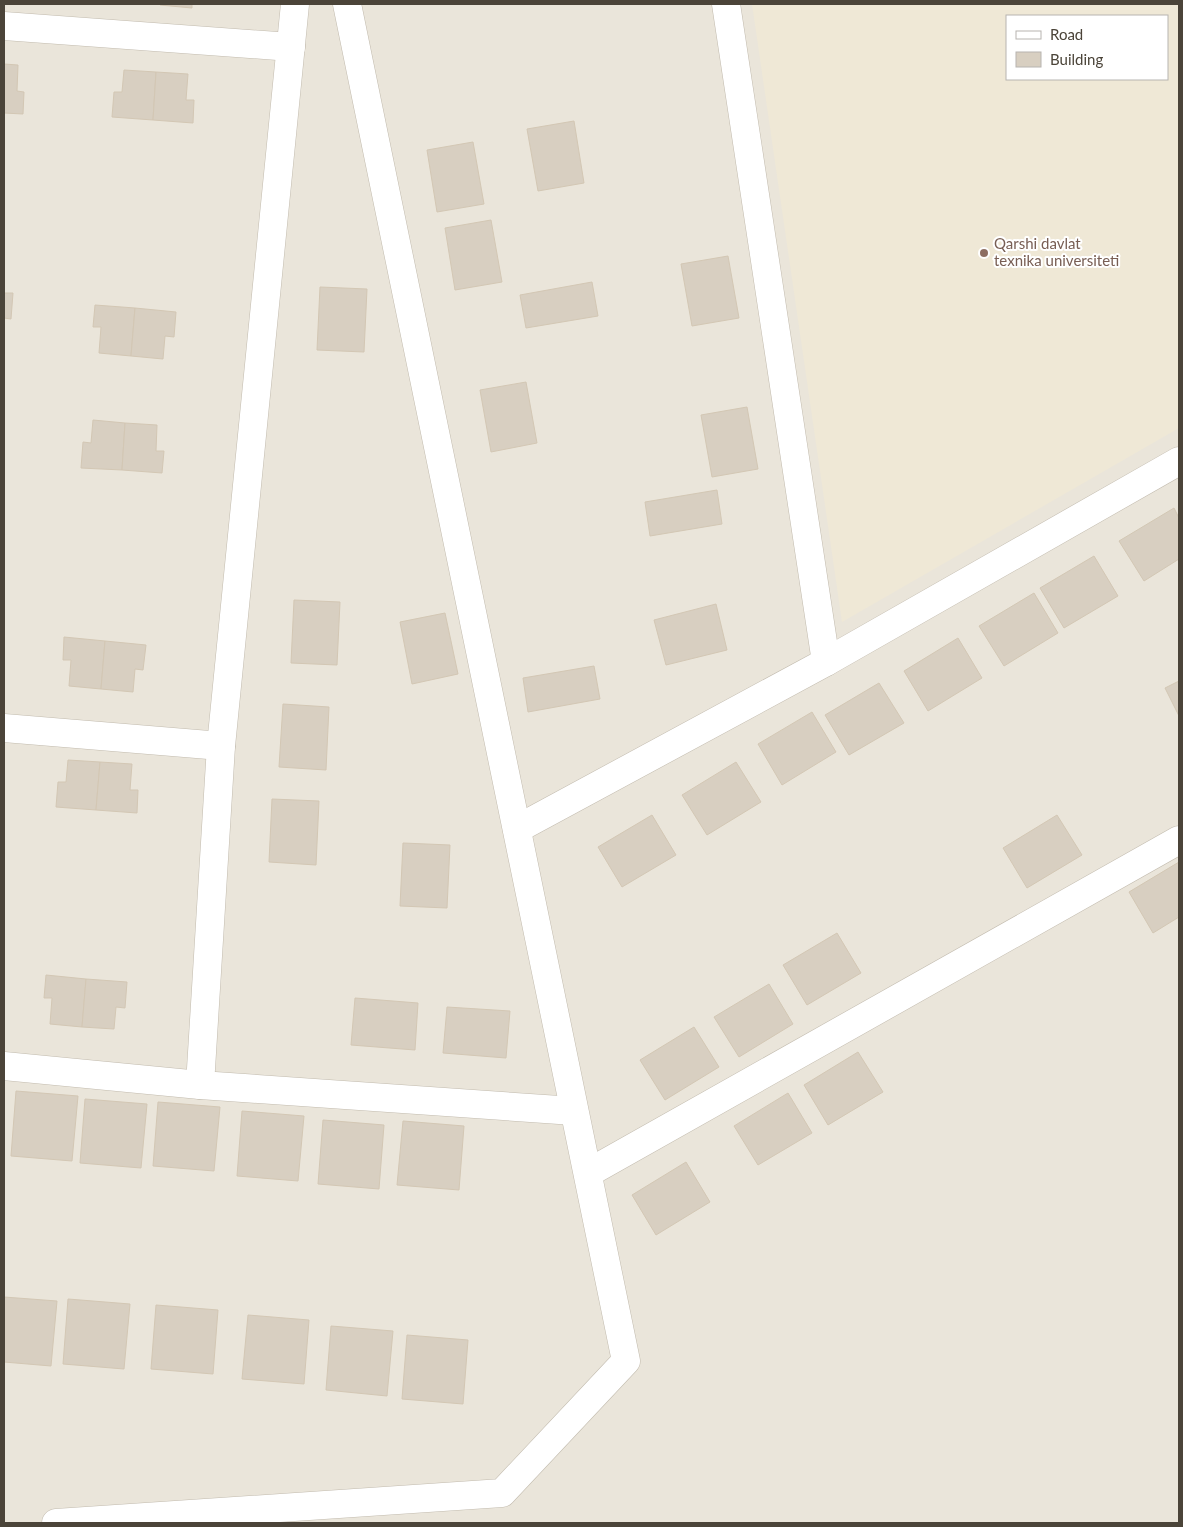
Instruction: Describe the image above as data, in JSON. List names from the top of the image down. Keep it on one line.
{"places":["Qarshi davlat texnika universiteti"],"legend":["Road","Building"]}
